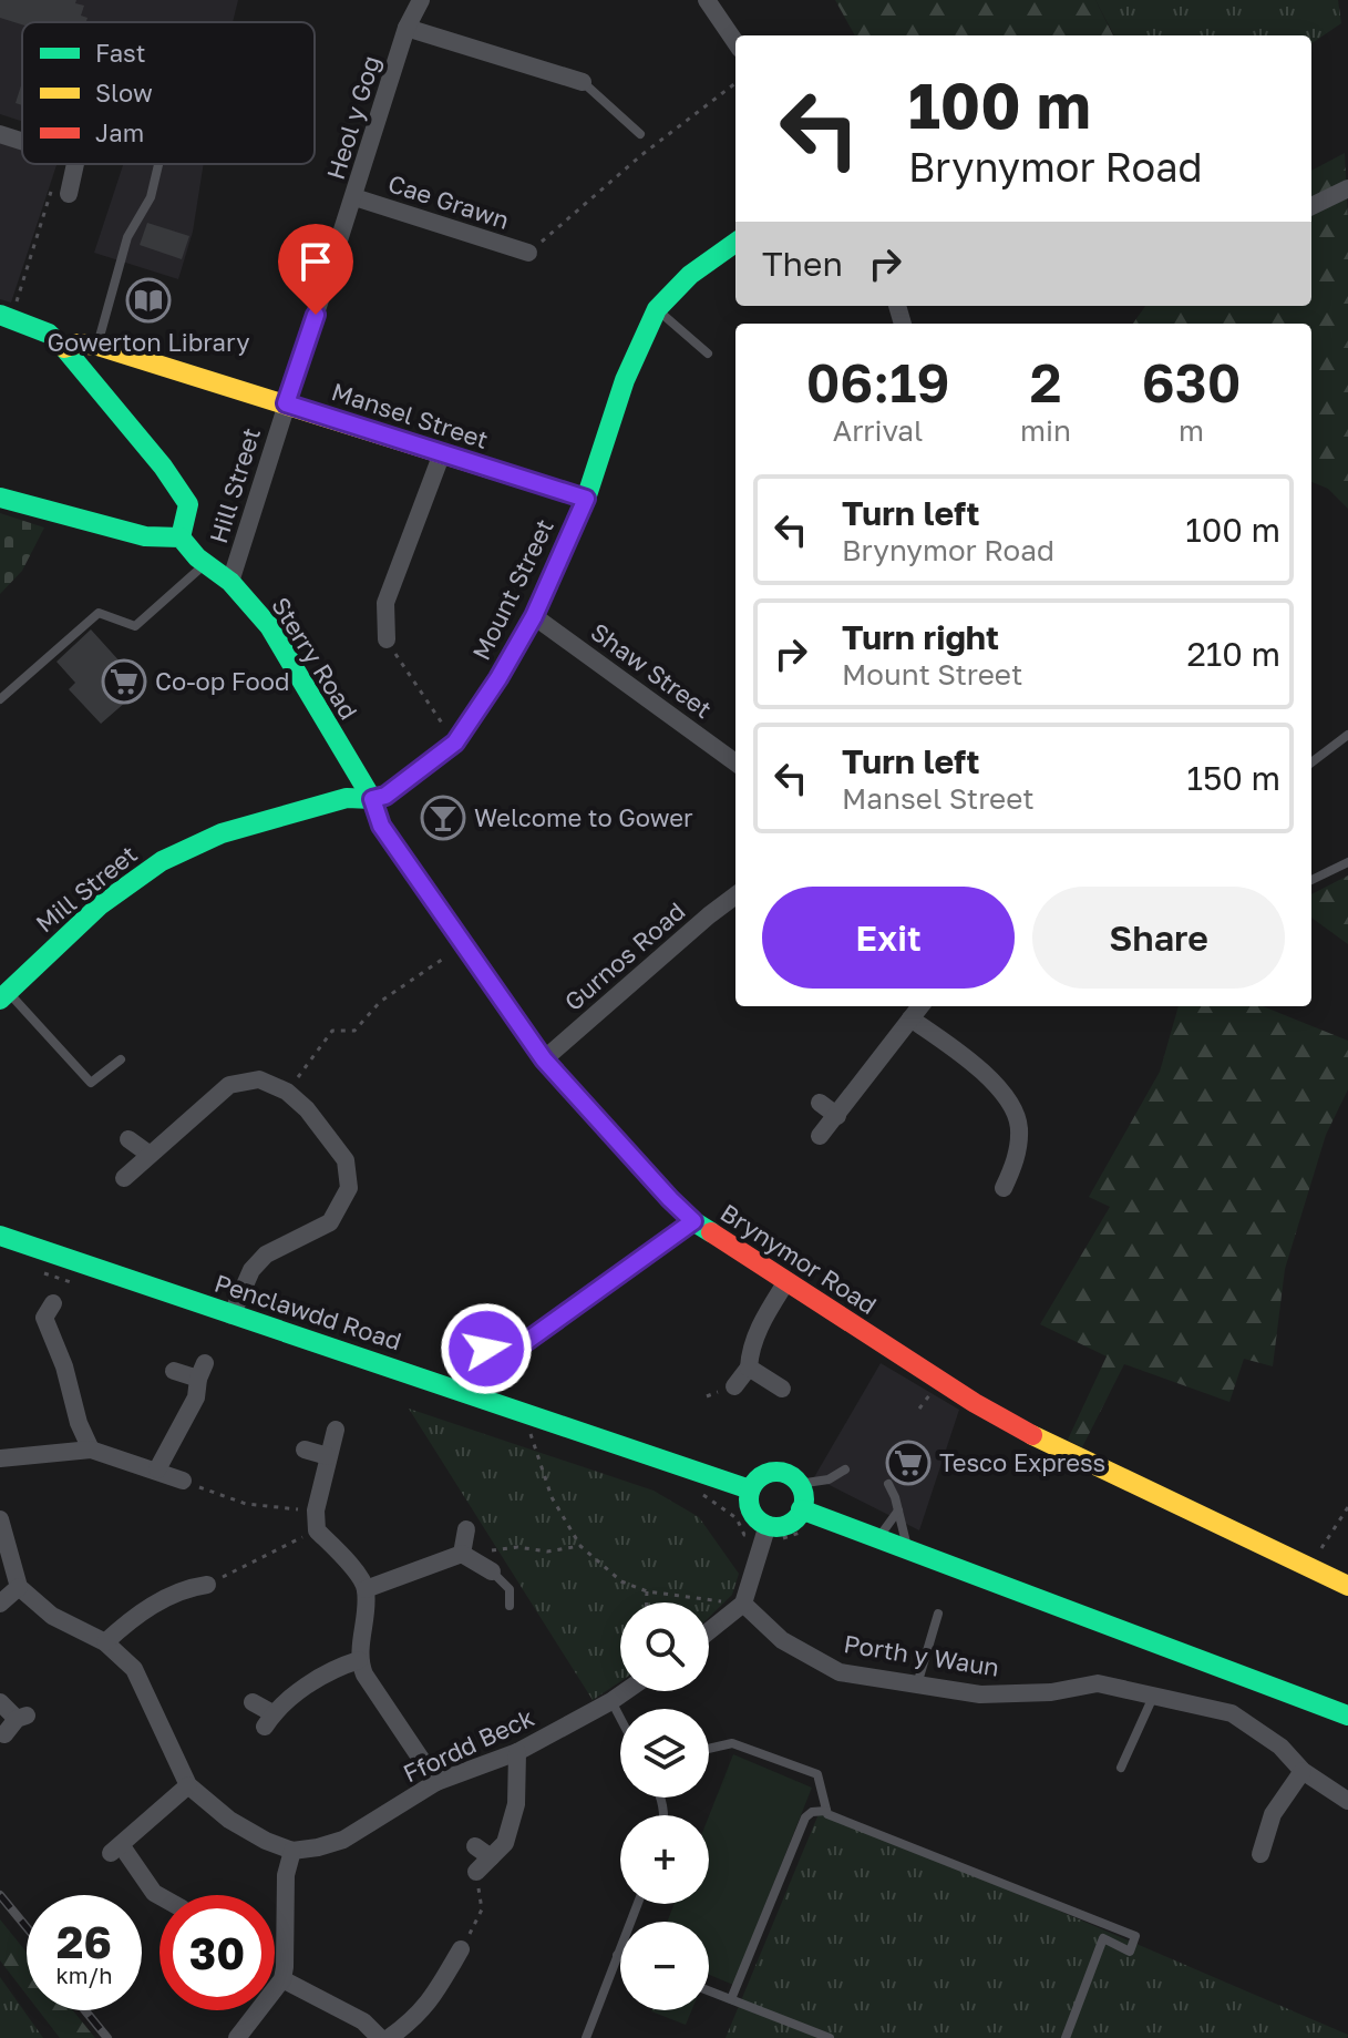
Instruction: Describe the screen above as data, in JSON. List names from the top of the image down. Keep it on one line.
{"streets":{"street":["Heol y Gog","Cae Grawn","Mansel Street","Hill Street","Mount Street","Sterry Road","Shaw Street","Mill Street","Gurnos Road","Brynymor Road","Penclawdd Road","Porth y Waun","Ffordd Beck"]},"crossings":[["Heol y Gog","Cae Grawn"],["Heol y Gog","Mansel Street"],["Heol y Gog","Hill Street"],["Mansel Street","Hill Street"],["Mansel Street","Mount Street"],["Hill Street","Sterry Road"],["Mount Street","Sterry Road"],["Mount Street","Shaw Street"],["Mount Street","Mill Street"],["Mount Street","Brynymor Road"],["Sterry Road","Mill Street"],["Sterry Road","Brynymor Road"],["Mill Street","Brynymor Road"],["Gurnos Road","Brynymor Road"]],"places":{"library":["Gowerton Library"],"supermarket":["Co-op Food","Tesco Express"],"bar":["Welcome to Gower"]},"legend":["Fast","Slow","Jam"],"page":{"turn":["100 m","Brynymor Road"],"then":"Then","eta":["06:19","Arrival","2","min","630","m"],"list":[{"name":"Turn left","note":"Brynymor Road","value":"100 m"},{"name":"Turn right","note":"Mount Street","value":"210 m"},{"name":"Turn left","note":"Mansel Street","value":"150 m"}],"buttons":["Exit","Share"],"map_buttons":["+","−"],"speed":"26 km/h","limit":"30"}}
